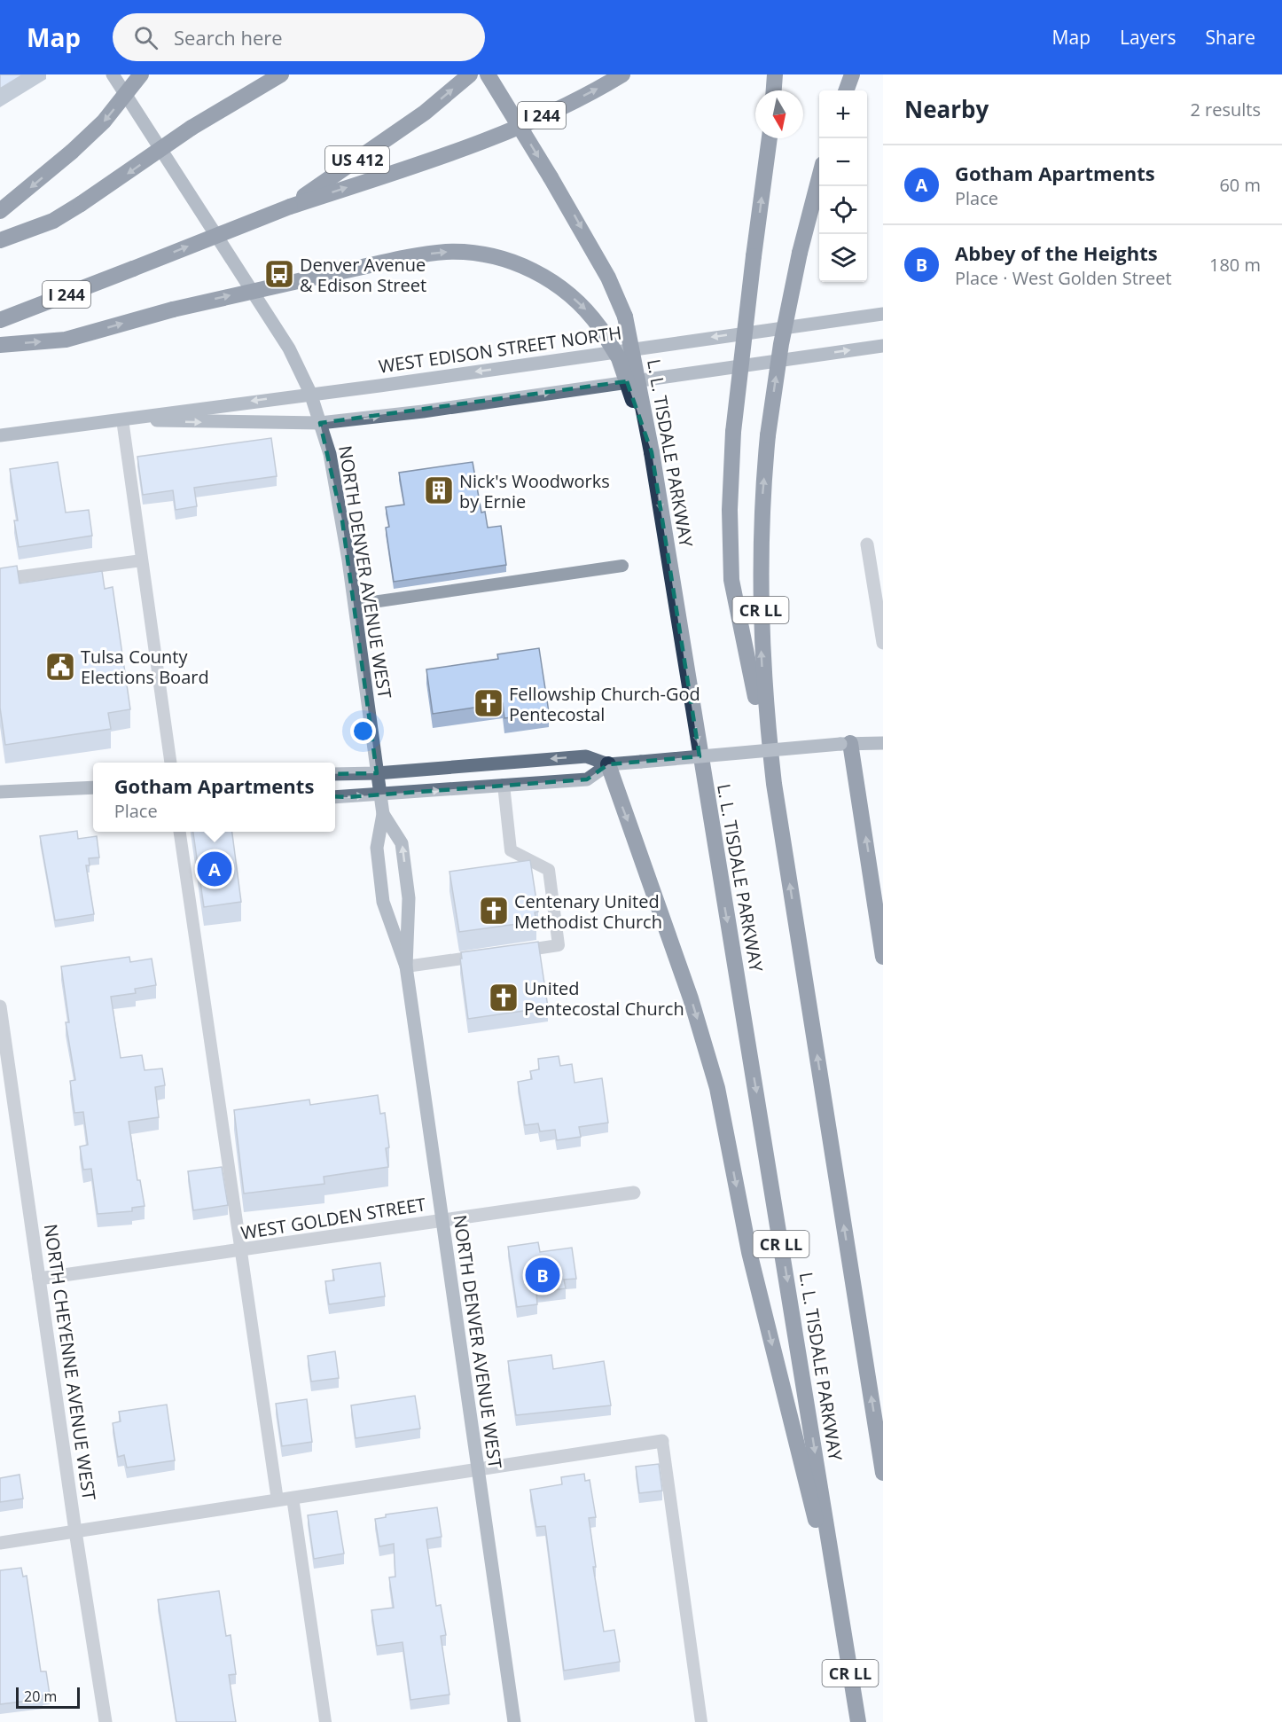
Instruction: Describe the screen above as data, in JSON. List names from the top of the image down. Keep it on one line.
{"streets":{"highway":["I 244","US 412","L. L. TISDALE PARKWAY","CR LL"],"street":["WEST EDISON STREET NORTH","NORTH DENVER AVENUE WEST","WEST GOLDEN STREET","NORTH CHEYENNE AVENUE WEST"]},"crossings":[["I 244","US 412"],["WEST EDISON STREET NORTH","NORTH DENVER AVENUE WEST"],["NORTH DENVER AVENUE WEST","WEST GOLDEN STREET"],["WEST GOLDEN STREET","NORTH CHEYENNE AVENUE WEST"]],"places":{"bus stop":["Denver Avenue & Edison Street"],"building":["Nick's Woodworks by Ernie"],"public building":["Tulsa County Elections Board"],"church":["Fellowship Church-God Pentecostal","Centenary United Methodist Church","United Pentecostal Church"]},"scale_bar":"20 m","north":"bottom","page":{"header":"Map","search":"Search here","nav":["Map","Layers","Share"],"heading":["Nearby","2 results"],"map_buttons":["+","−"],"list":[{"mark":"A","name":"Gotham Apartments","note":"Place","value":"60 m"},{"mark":"B","name":"Abbey of the Heights","note":"Place · West Golden Street","value":"180 m"}],"popup":["Gotham Apartments","Place"],"pins":["A","B"],"scale":"20 m"}}
